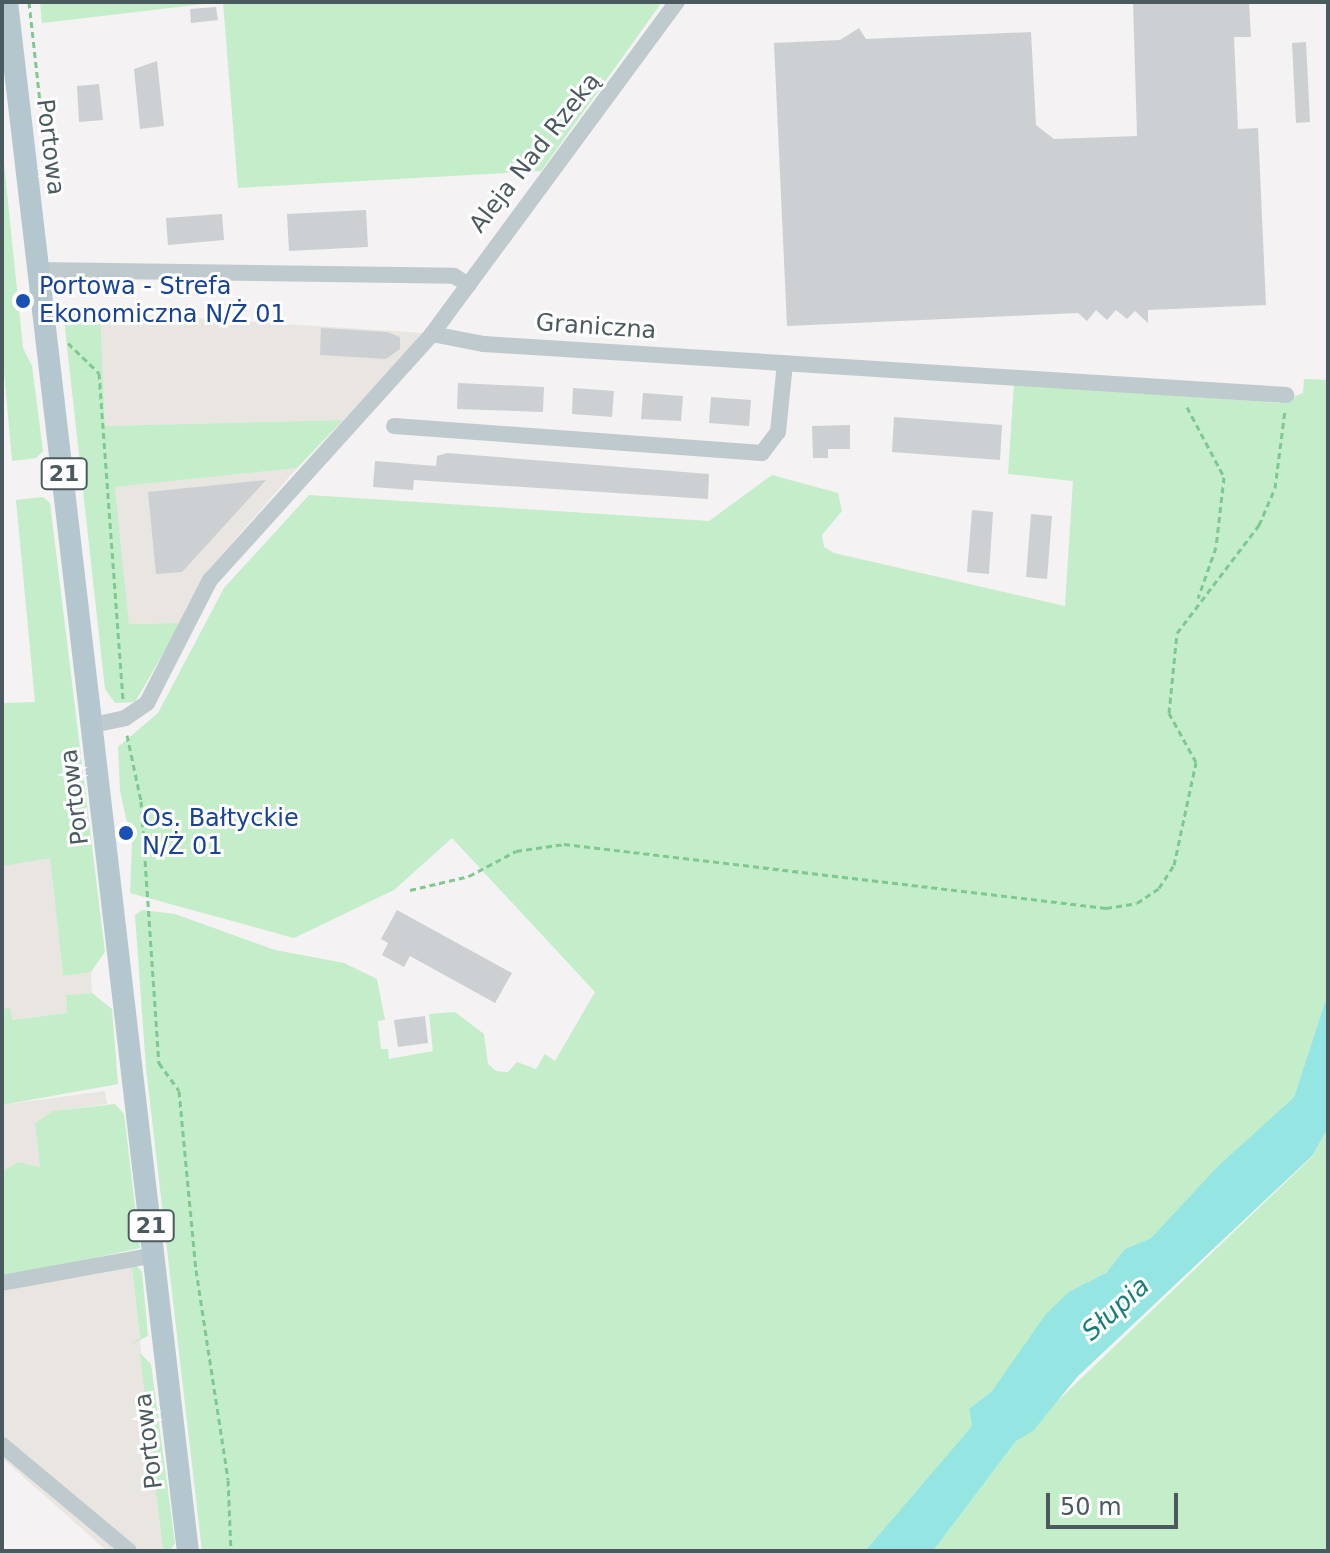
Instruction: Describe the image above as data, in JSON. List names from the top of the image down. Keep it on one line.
{"streets":{"main road":["Portowa","21"],"street":["Aleja Nad Rzeką","Graniczna"]},"crossings":[["Aleja Nad Rzeką","Graniczna"]],"water":["Słupia"],"places":["Portowa - Strefa Ekonomiczna N/Ż 01","Os. Bałtyckie N/Ż 01"],"scale_bar":"50 m"}
